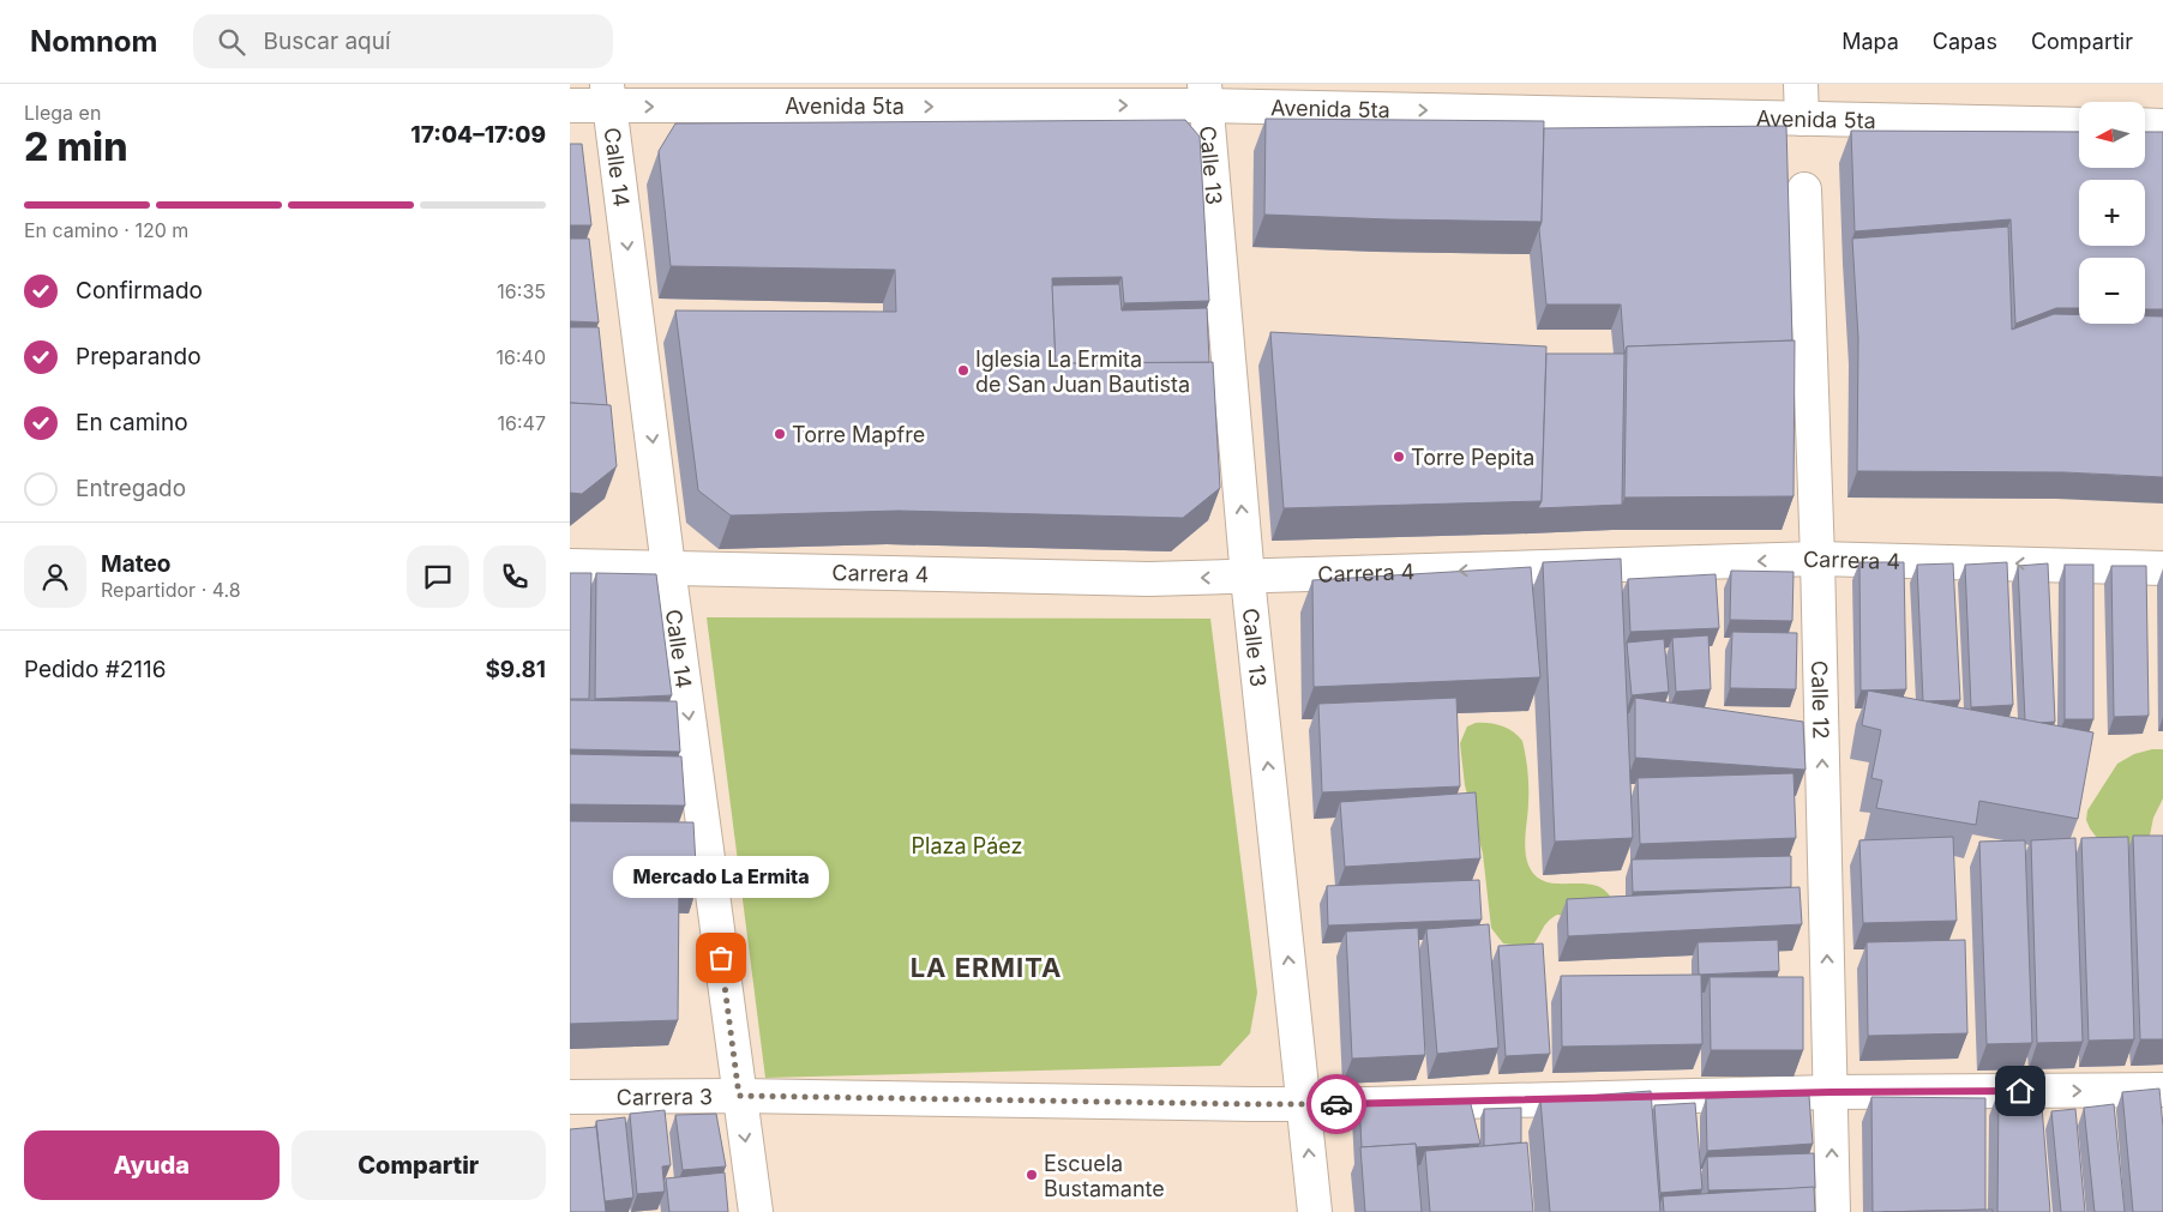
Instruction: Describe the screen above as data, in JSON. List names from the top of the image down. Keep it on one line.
{"streets":{"street":["Avenida 5ta","Calle 13","Calle 14","Carrera 4","Calle 12","Carrera 3"]},"crossings":[["Avenida 5ta","Calle 13"],["Avenida 5ta","Calle 14"],["Calle 13","Carrera 4"],["Calle 13","Carrera 3"],["Calle 14","Carrera 4"],["Calle 14","Carrera 3"],["Carrera 4","Calle 12"],["Calle 12","Carrera 3"]],"one_way":["Avenida 5ta","Calle 13","Calle 14","Carrera 4","Calle 12"],"districts":["LA ERMITA"],"parks":["Plaza Páez"],"places":["Iglesia La Ermita de San Juan Bautista","Torre Mapfre","Torre Pepita","Mercado La Ermita","Escuela Bustamante"],"north":"left","page":{"header":"Nomnom","search":"Buscar aquí","nav":["Mapa","Capas","Compartir"],"heading":["2 min","Llega en","17:04–17:09"],"panel":["Mateo","Repartidor · 4.8","Pedido #2116","$9.81"],"map_buttons":["+","−"],"bar":"En camino · 120 m","list":[["Confirmado","16:35"],["Preparando","16:40"],["En camino","16:47"],"Entregado"],"bubble":"Mercado La Ermita","buttons":["Ayuda","Compartir"]}}
